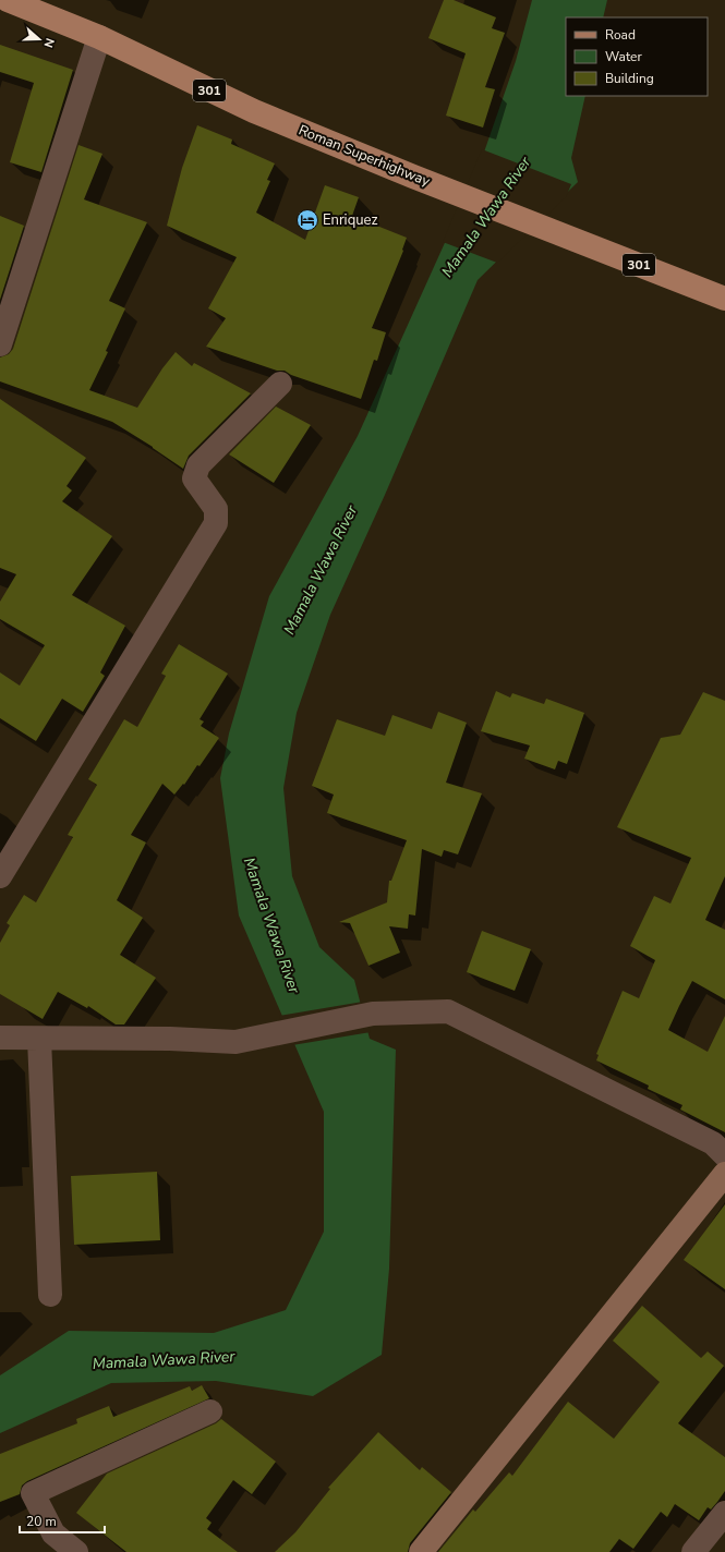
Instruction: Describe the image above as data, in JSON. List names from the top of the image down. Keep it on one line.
{"streets":{"main road":["301","Roman Superhighway"]},"water":["Mamala Wawa River"],"places":{"hotel":["Enriquez"]},"legend":["Road","Water","Building"],"scale_bar":"20 m","north":"right"}
